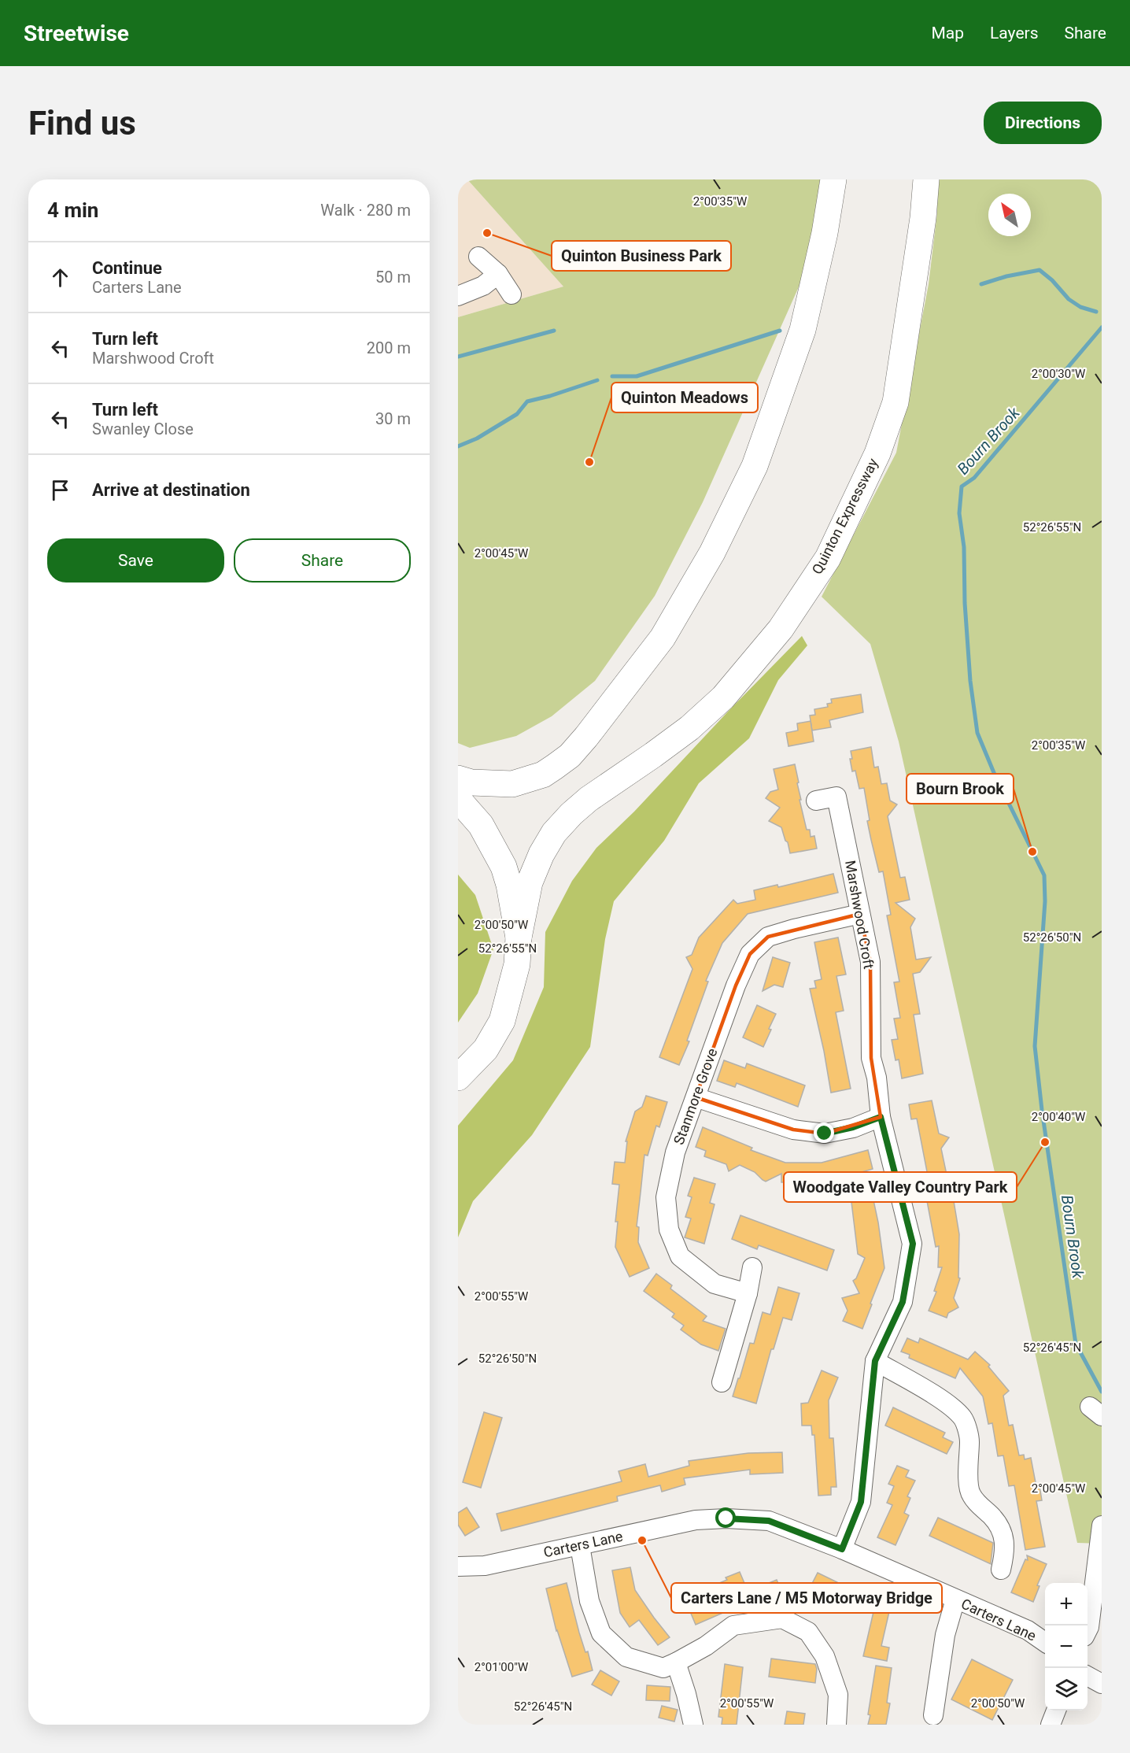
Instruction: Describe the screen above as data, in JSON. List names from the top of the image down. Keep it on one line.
{"streets":{"highway":["Quinton Expressway"],"street":["Marshwood Croft","Stanmore Grove","Carters Lane"]},"crossings":[["Marshwood Croft","Stanmore Grove"],["Marshwood Croft","Carters Lane"]],"water":["Bourn Brook"],"places":["Quinton Business Park","Quinton Meadows","Bourn Brook","Woodgate Valley Country Park","Carters Lane / M5 Motorway Bridge"],"north":"top left","page":{"header":"Streetwise","nav":["Map","Layers","Share"],"buttons":["Directions",["Save","Share"]],"title":"Find us","heading":["4 min","Walk · 280 m"],"list":[["Continue","Carters Lane","50 m"],["Turn left","Marshwood Croft","200 m"],["Turn left","Swanley Close","30 m"],"Arrive at destination"],"map_buttons":["+","−"]},"coordinates":["2°00'35\"W","2°00'30\"W","52°26'55\"N","2°00'45\"W","2°00'50\"W","52°26'50\"N","2°00'40\"W","2°00'55\"W","52°26'45\"N","2°01'00\"W"]}
